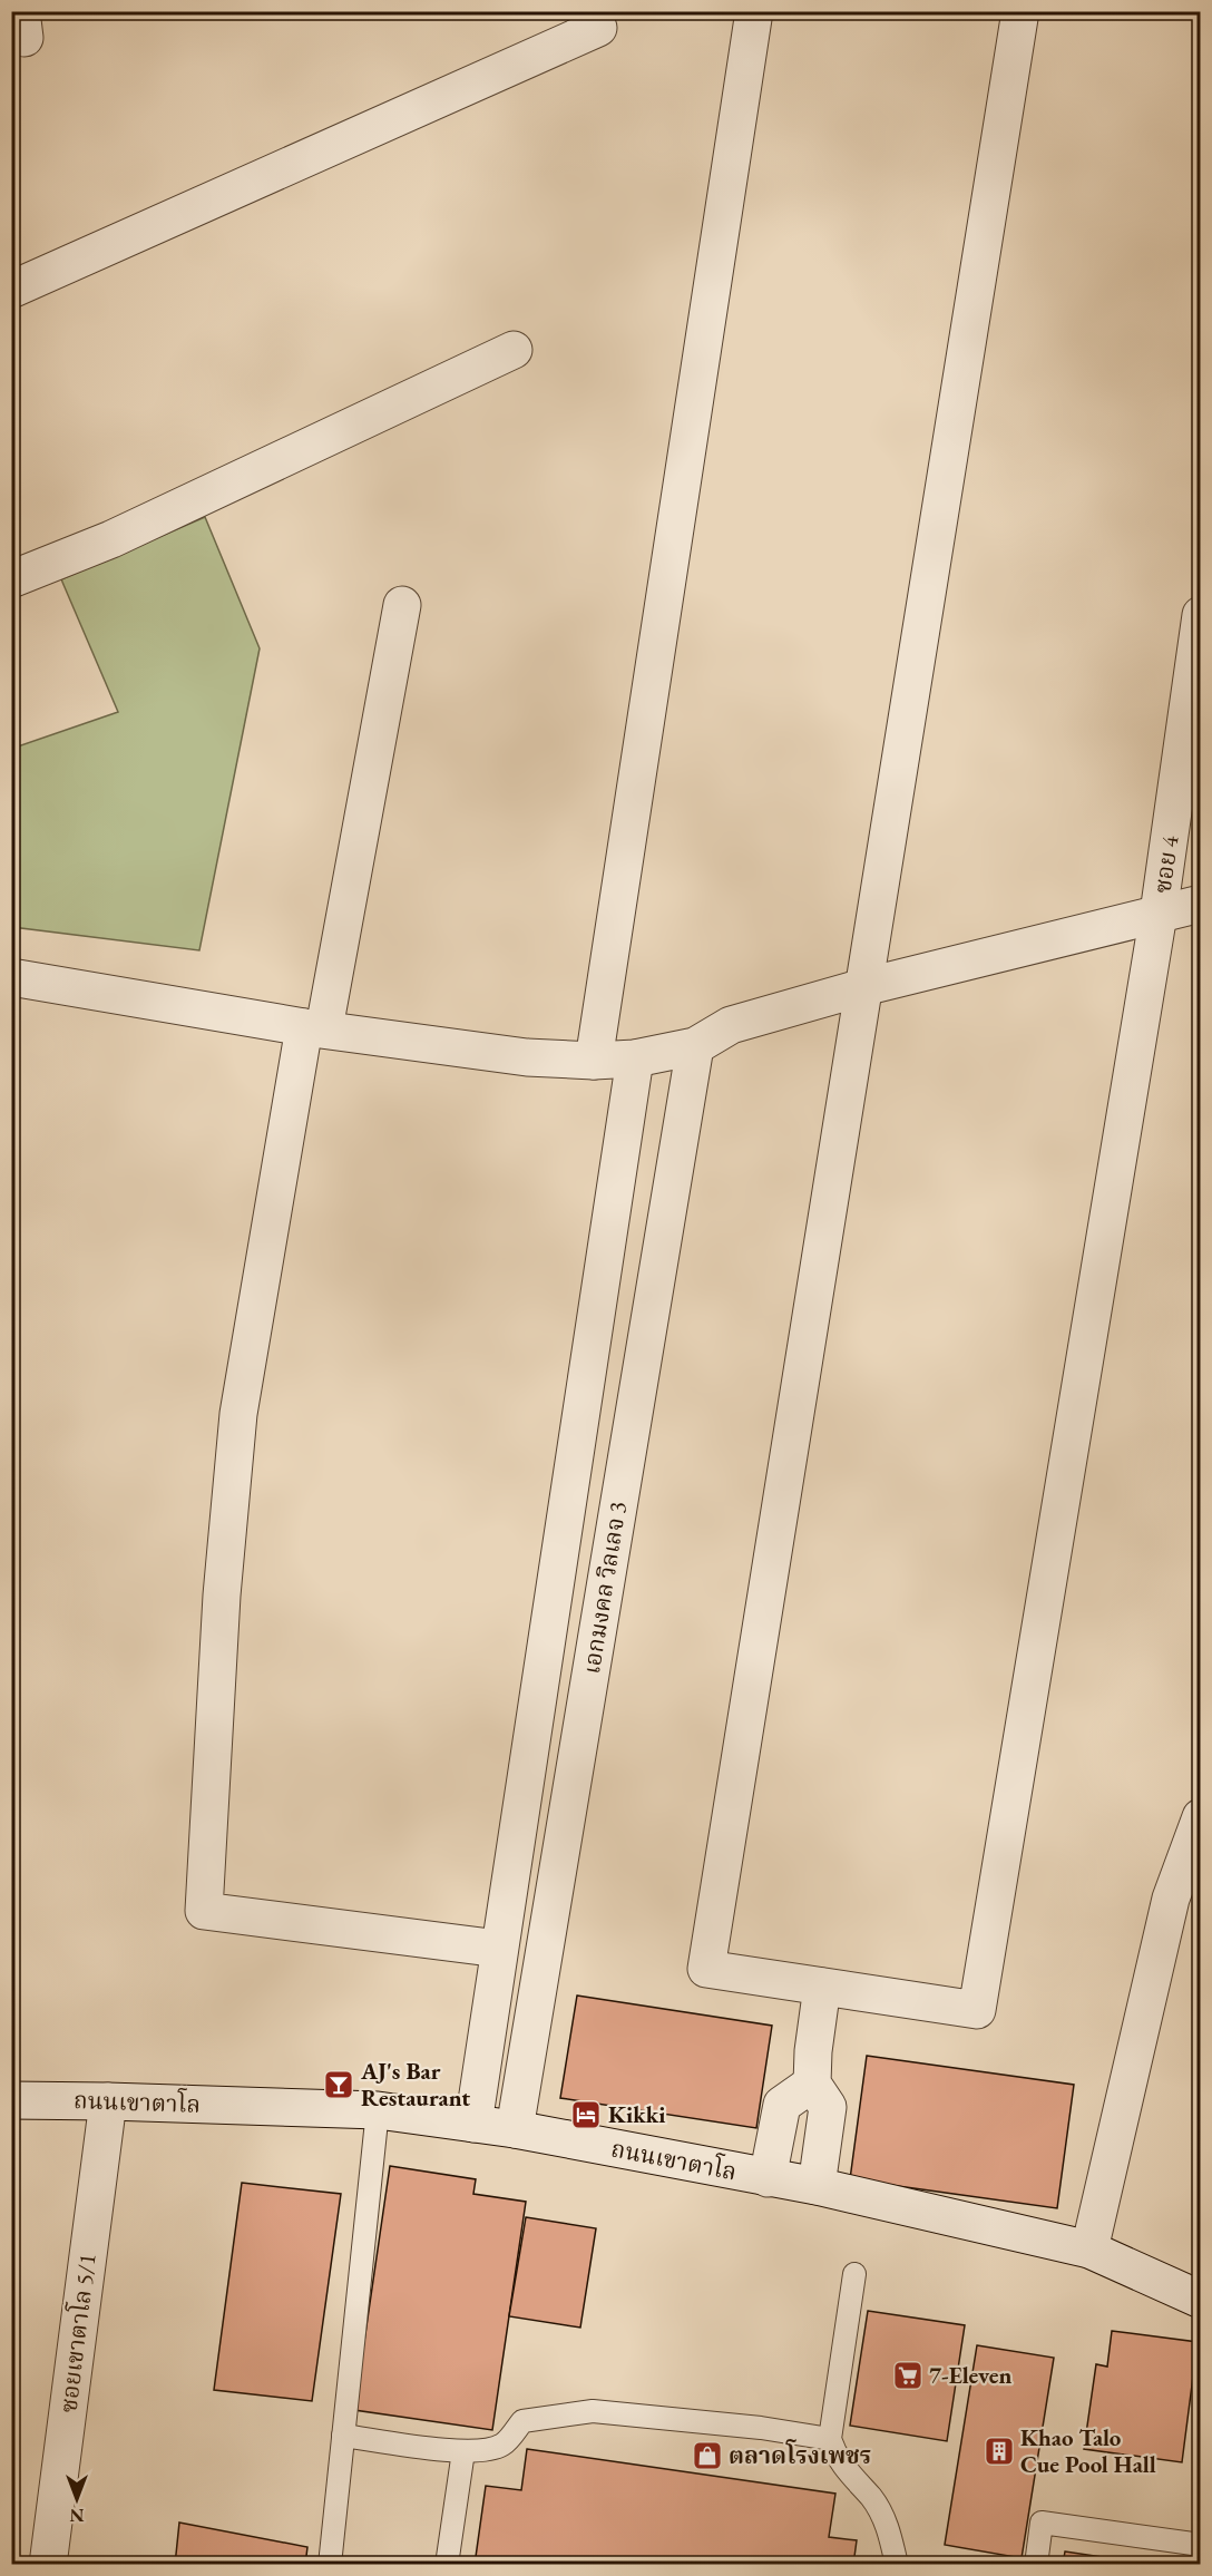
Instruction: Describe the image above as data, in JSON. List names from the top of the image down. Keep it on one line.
{"streets":{"street":["ซอย 4","เอกมงคล วิลเลจ 3","ถนนเขาตาโล","ซอยเขาตาโล 5/1"]},"crossings":[["เอกมงคล วิลเลจ 3","ถนนเขาตาโล"],["ถนนเขาตาโล","ซอยเขาตาโล 5/1"]],"places":{"bar":["AJ's Bar Restaurant"],"hotel":["Kikki"],"supermarket":["7-Eleven"],"building":["Khao Talo Cue Pool Hall"],"shop":["ตลาดโรงเพชร"]},"north":"bottom"}
